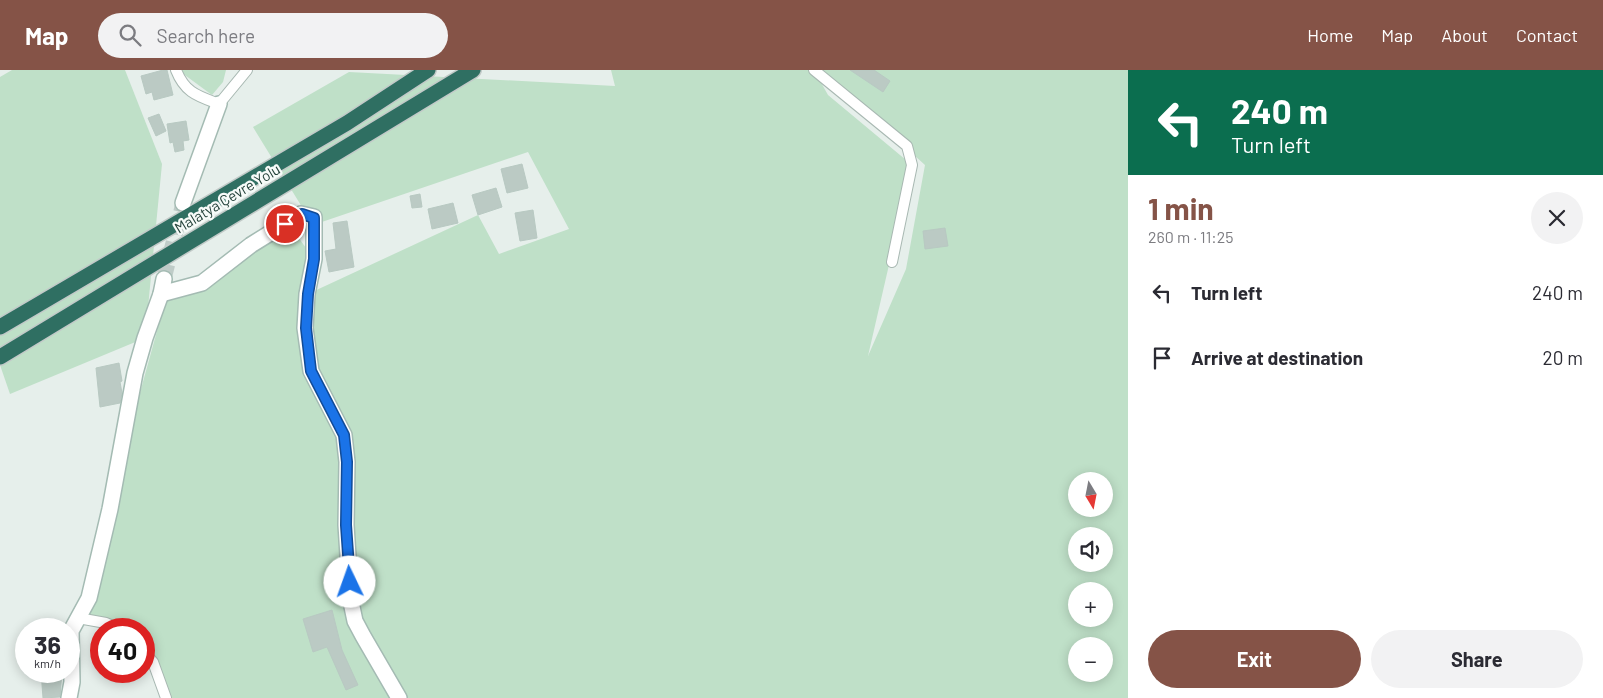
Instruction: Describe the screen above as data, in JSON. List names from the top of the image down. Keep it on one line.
{"streets":{"highway":["Malatya Çevre Yolu"]},"north":"bottom","page":{"header":"Map","search":"Search here","nav":["Home","Map","About","Contact"],"turn":["240 m","Turn left"],"heading":["1 min","260 m · 11:25"],"list":[{"name":"Turn left","value":"240 m"},{"name":"Arrive at destination","value":"20 m"}],"map_buttons":["+","−"],"speed":"36 km/h","limit":"40","buttons":["Exit","Share"]}}
